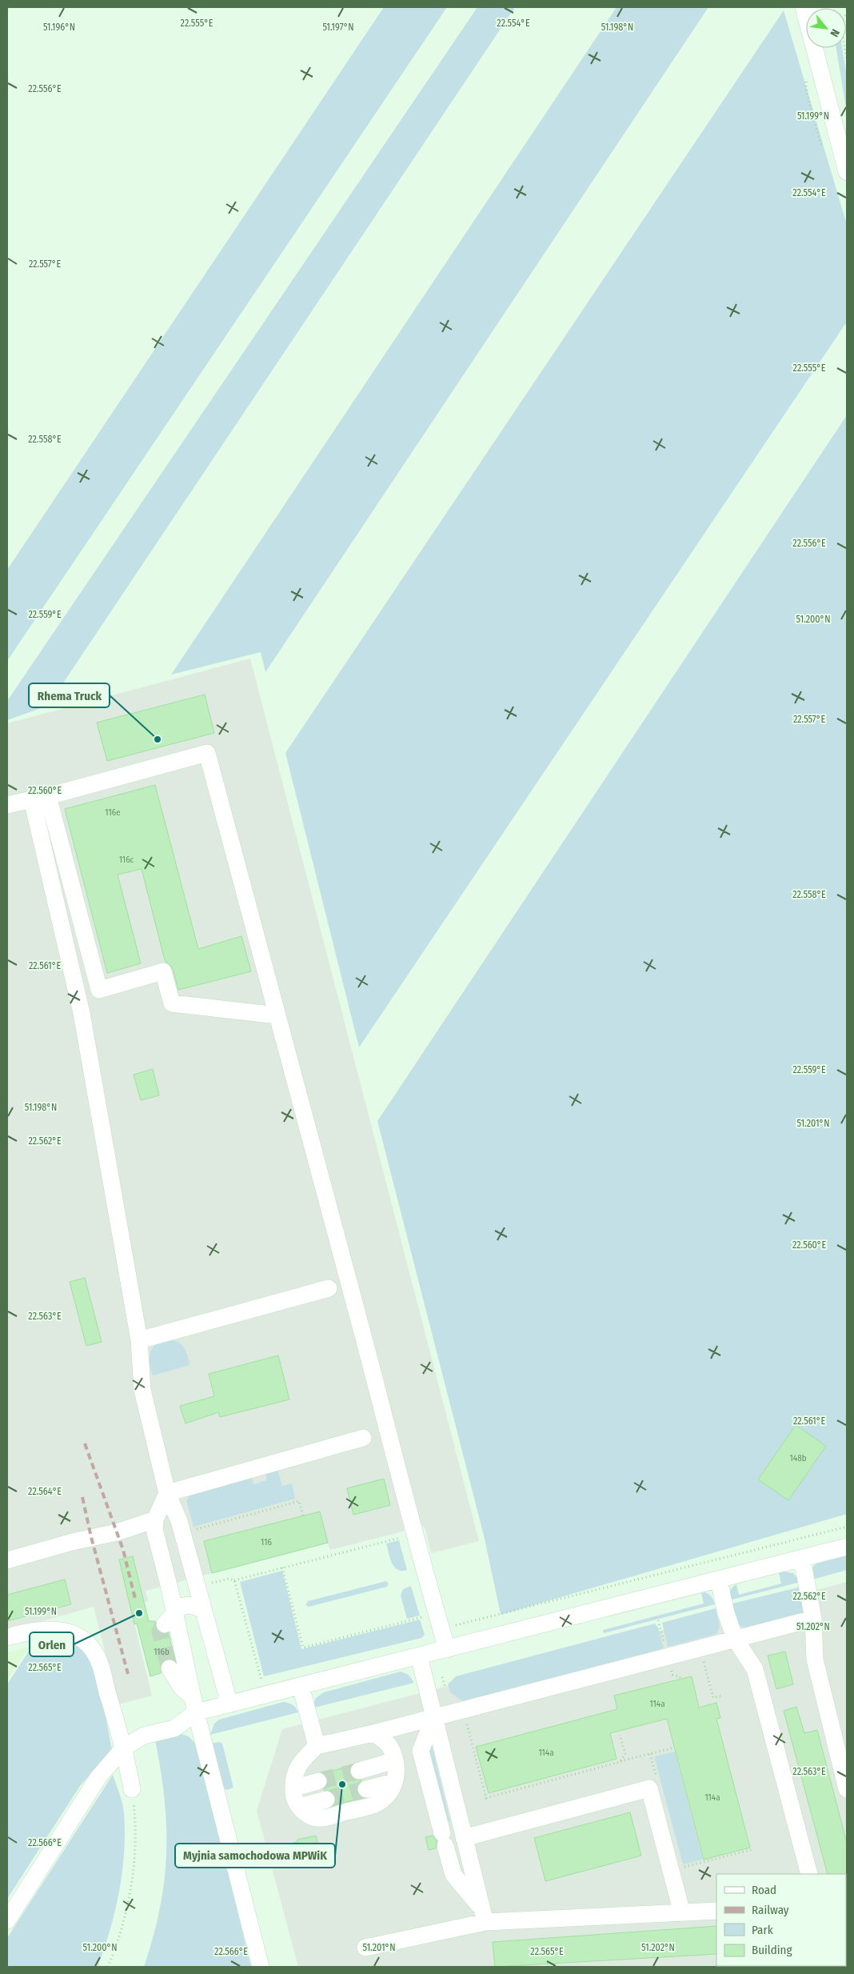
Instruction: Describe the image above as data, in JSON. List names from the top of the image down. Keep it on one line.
{"places":["Rhema Truck","Orlen","Myjnia samochodowa MPWiK"],"house_numbers":["116e","116c","148b","116","116b","114a","114a","114a"],"legend":["Road","Railway","Park","Building"],"north":"bottom right","coordinates":["22.555°E","22.554°E","51.196°N","51.197°N","51.198°N","22.556°E","51.199°N","22.557°E","22.558°E","22.559°E","51.200°N","22.560°E","22.561°E","51.201°N","22.562°E","22.563°E","22.564°E","51.202°N","22.565°E","22.566°E"]}
